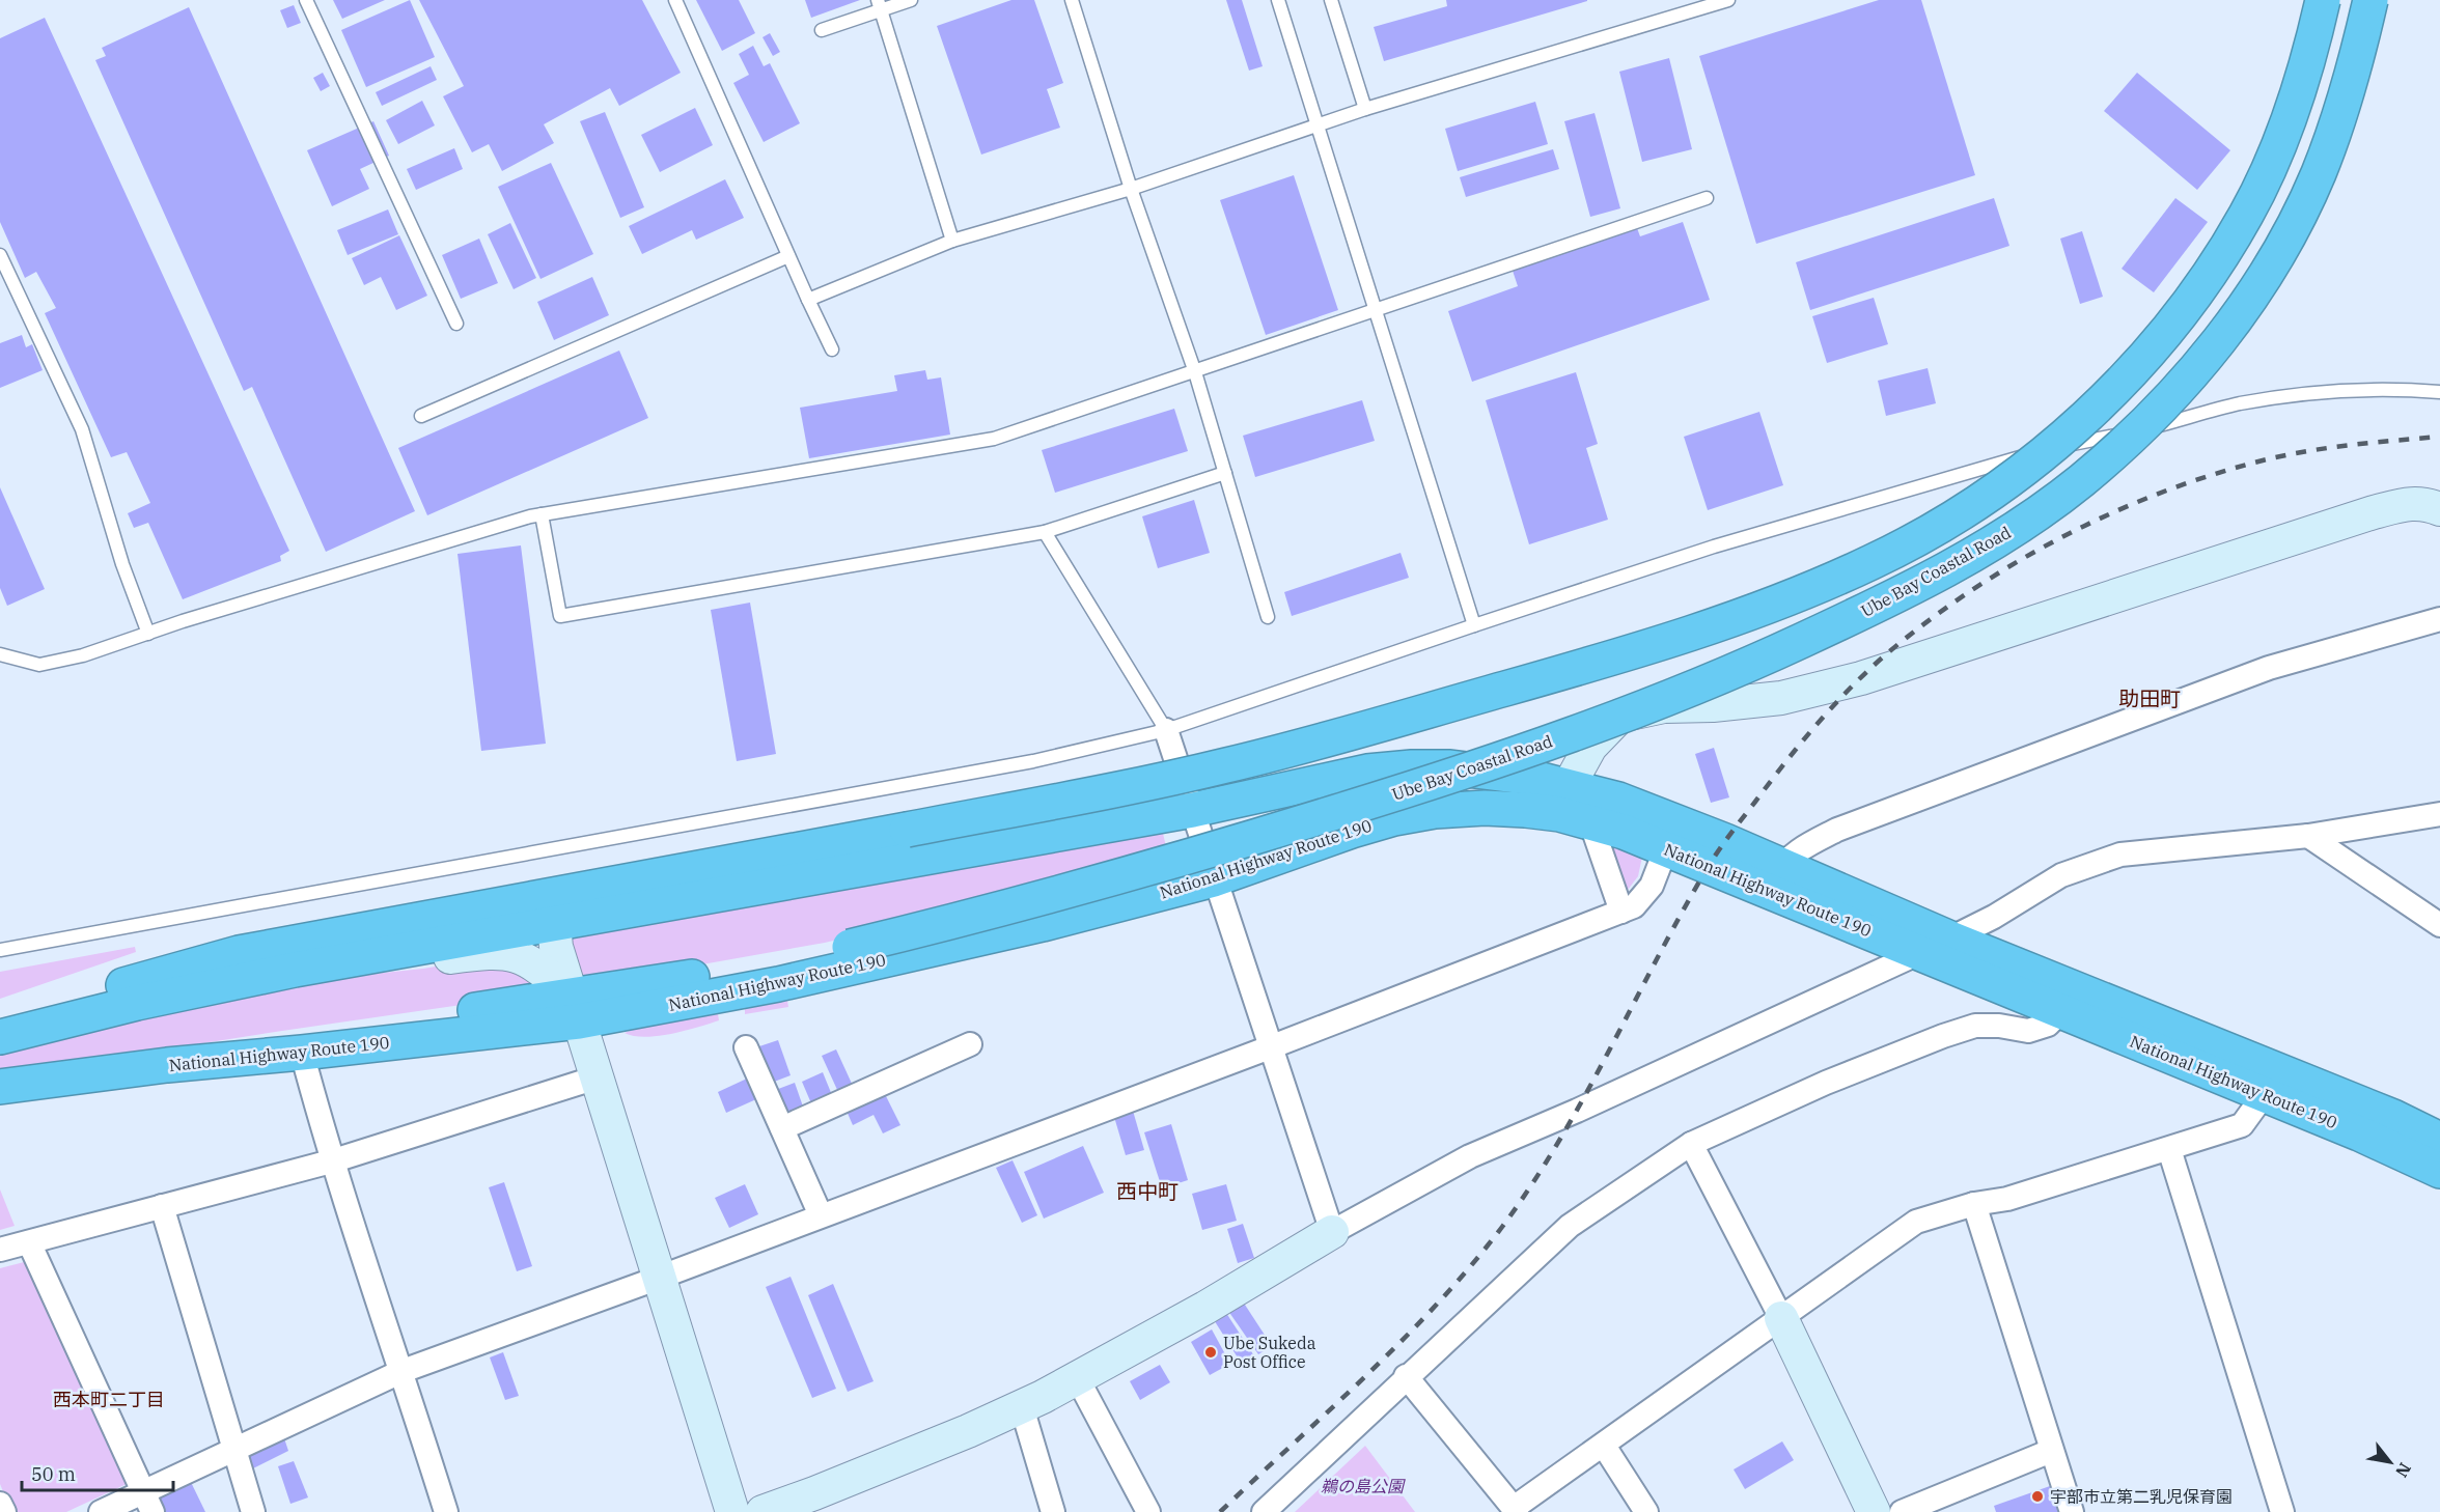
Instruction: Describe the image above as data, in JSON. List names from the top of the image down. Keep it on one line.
{"streets":{"highway":["Ube Bay Coastal Road","National Highway Route 190"]},"crossings":[["Ube Bay Coastal Road","National Highway Route 190"]],"districts":["助田町","西中町","西本町二丁目"],"parks":["鵜の島公園"],"places":["Ube Sukeda Post Office","宇部市立第二乳児保育園"],"scale_bar":"50 m","north":"bottom right"}
